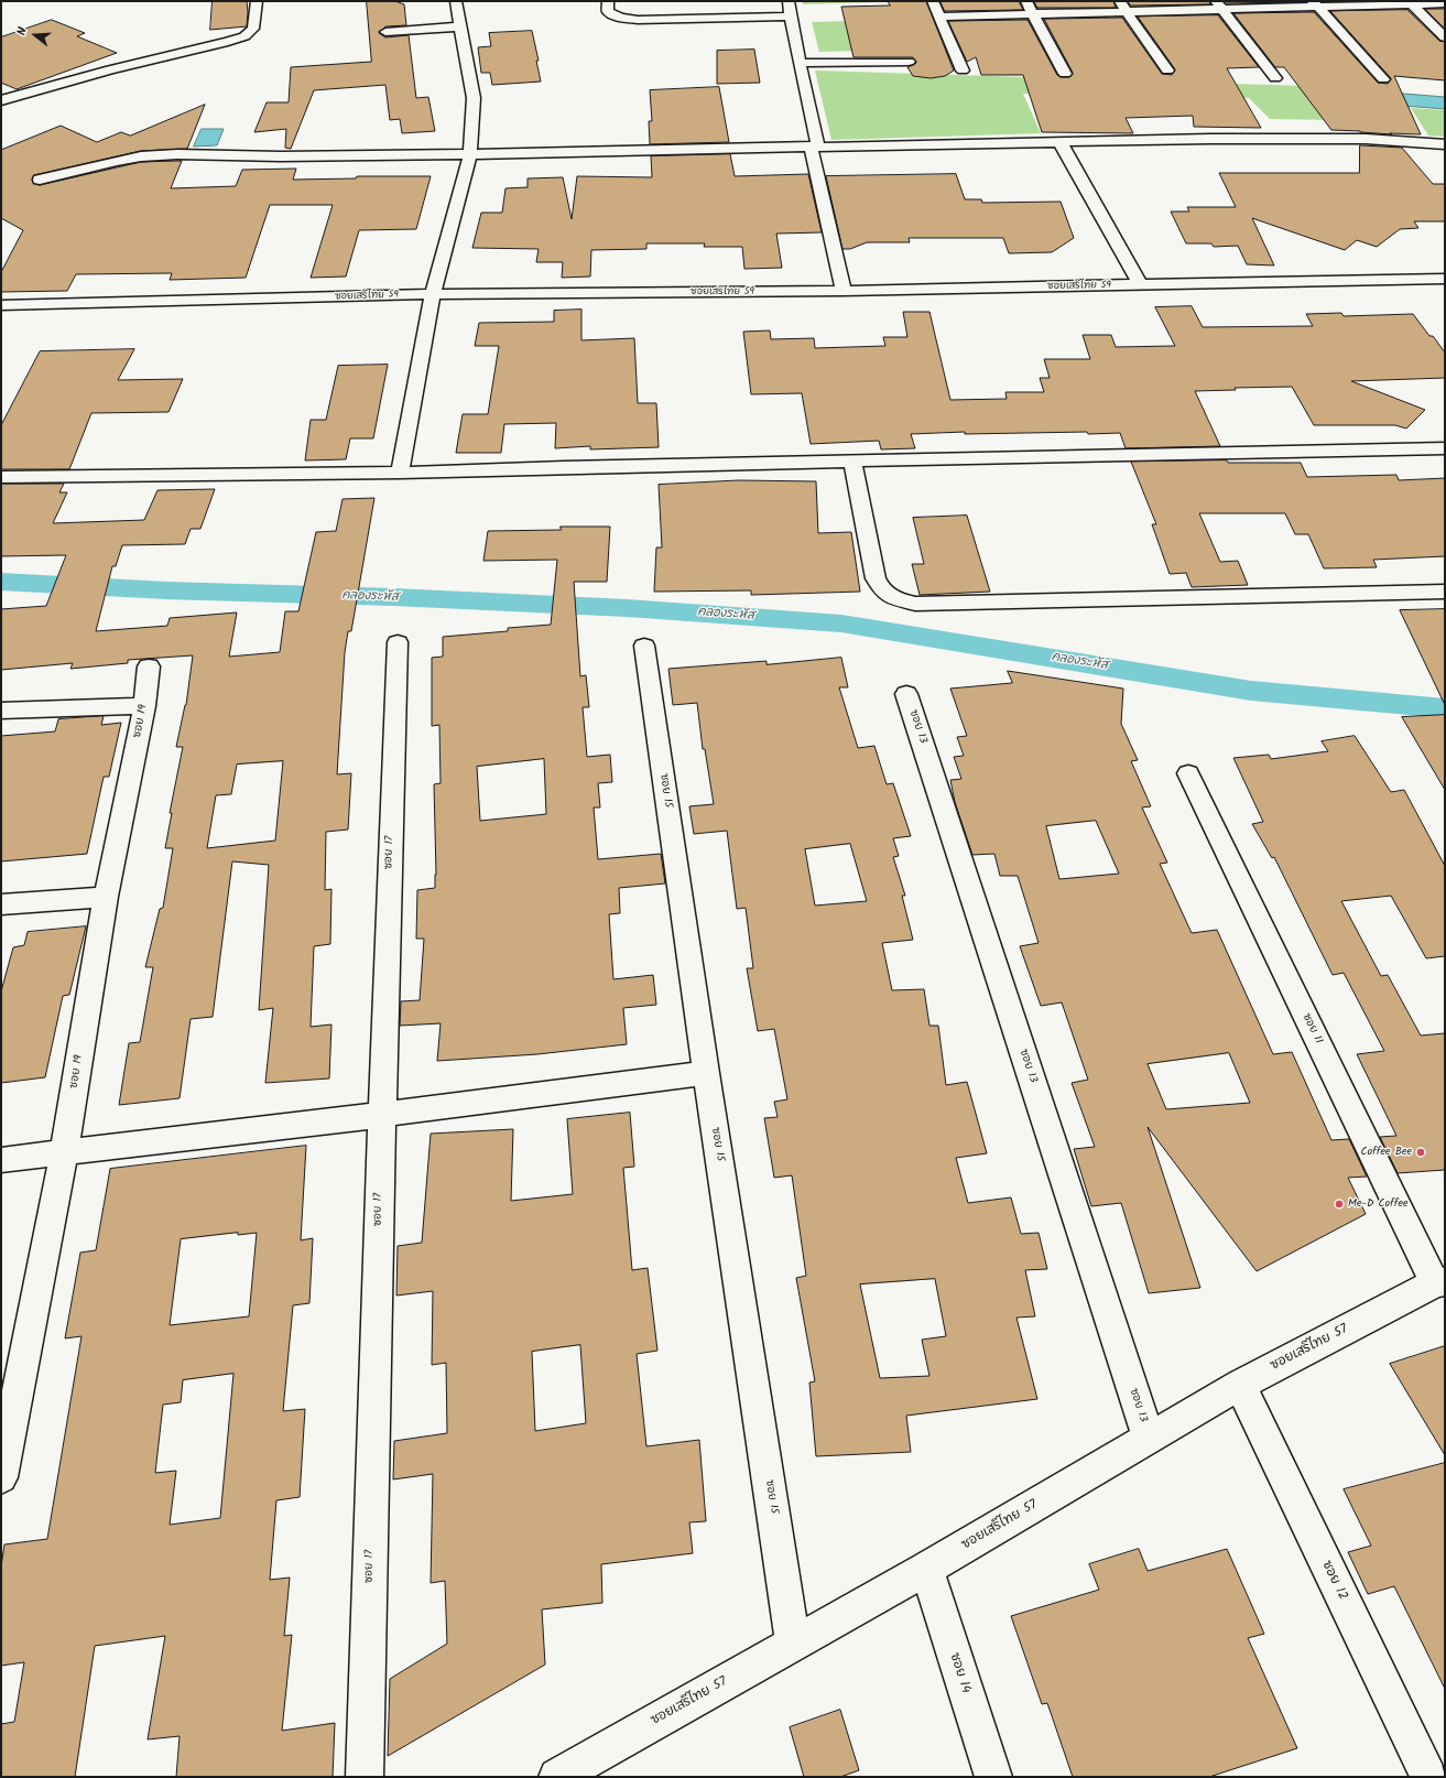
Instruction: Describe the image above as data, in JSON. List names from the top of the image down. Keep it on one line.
{"streets":{"street":["ซอยเสรีไทย 59","ซอย 19","ซอย 13","ซอย 15","ซอย 17","ซอย 11","ซอยเสรีไทย 57","ซอย 12","ซอย 14"]},"crossings":[["ซอย 13","ซอยเสรีไทย 57"],["ซอย 15","ซอยเสรีไทย 57"],["ซอย 11","ซอยเสรีไทย 57"],["ซอยเสรีไทย 57","ซอย 12"],["ซอยเสรีไทย 57","ซอย 14"]],"water":["คลองระหัส"],"places":["Coffee Bee","Me-D Coffee"],"north":"left"}
